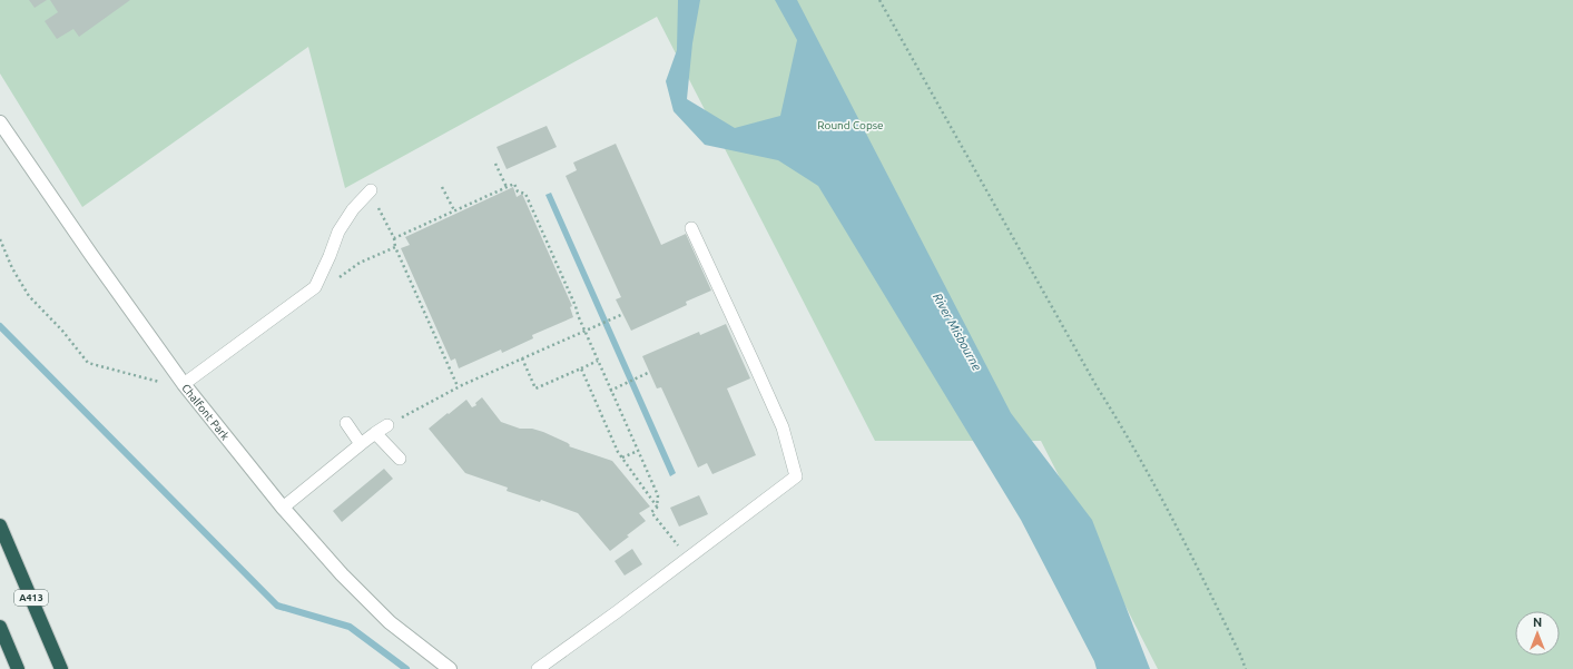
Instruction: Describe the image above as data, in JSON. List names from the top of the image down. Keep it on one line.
{"streets":{"highway":["A413"],"street":["Chalfont Park"]},"water":["River Misbourne"],"parks":["Round Copse"],"north":"top"}
